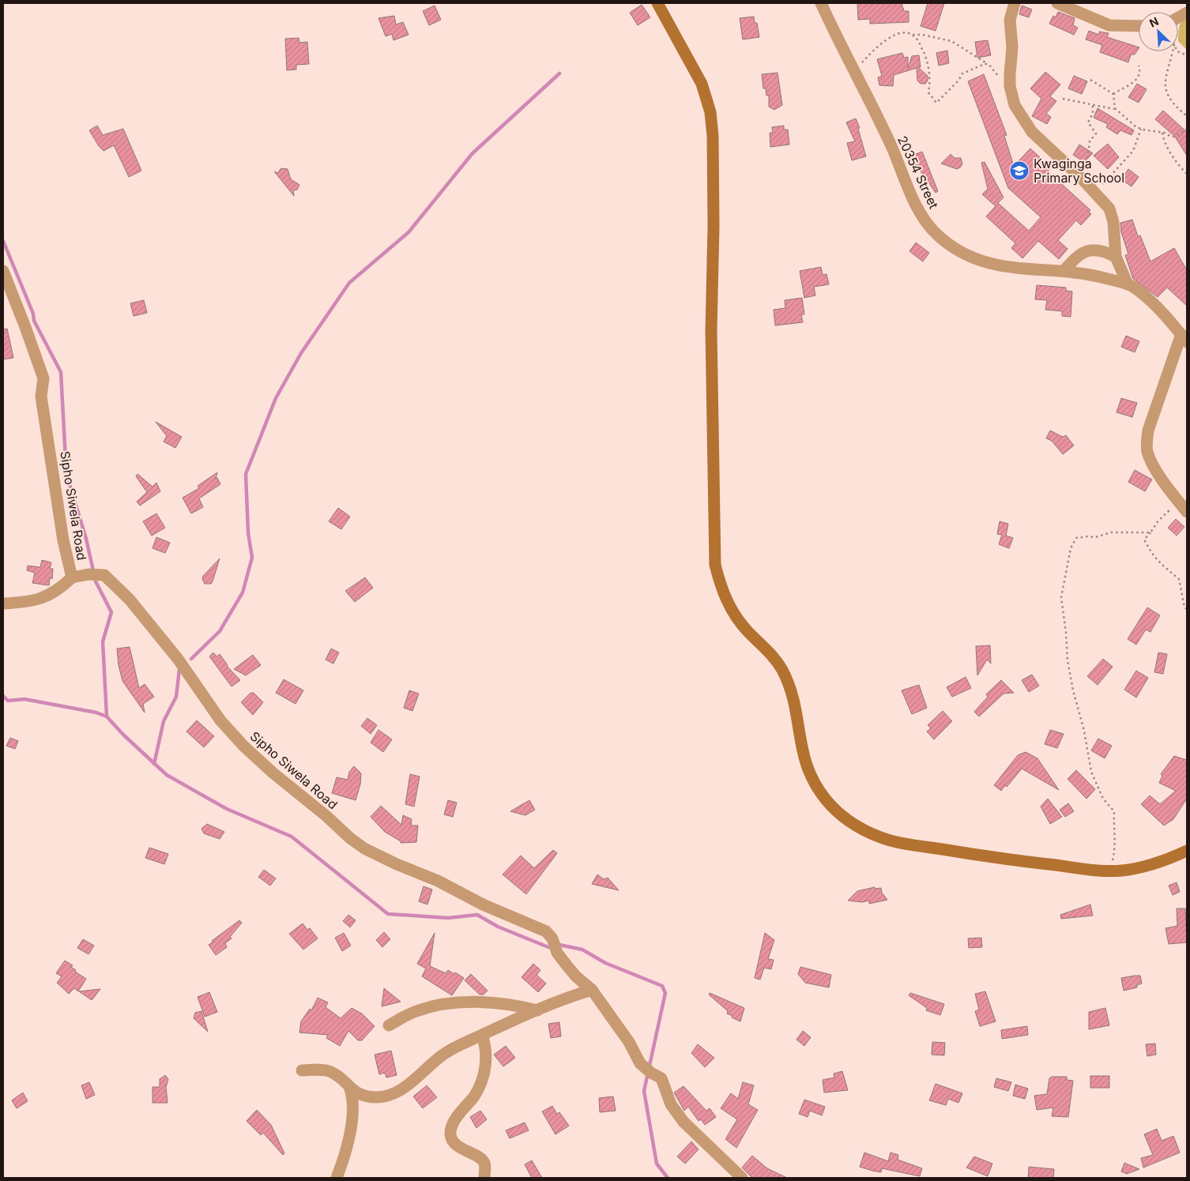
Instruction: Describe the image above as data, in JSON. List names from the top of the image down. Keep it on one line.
{"streets":{"street":["20354 Street","Sipho Siwela Road"]},"places":{"school or university":["Kwaginga Primary School"]},"north":"top left"}
